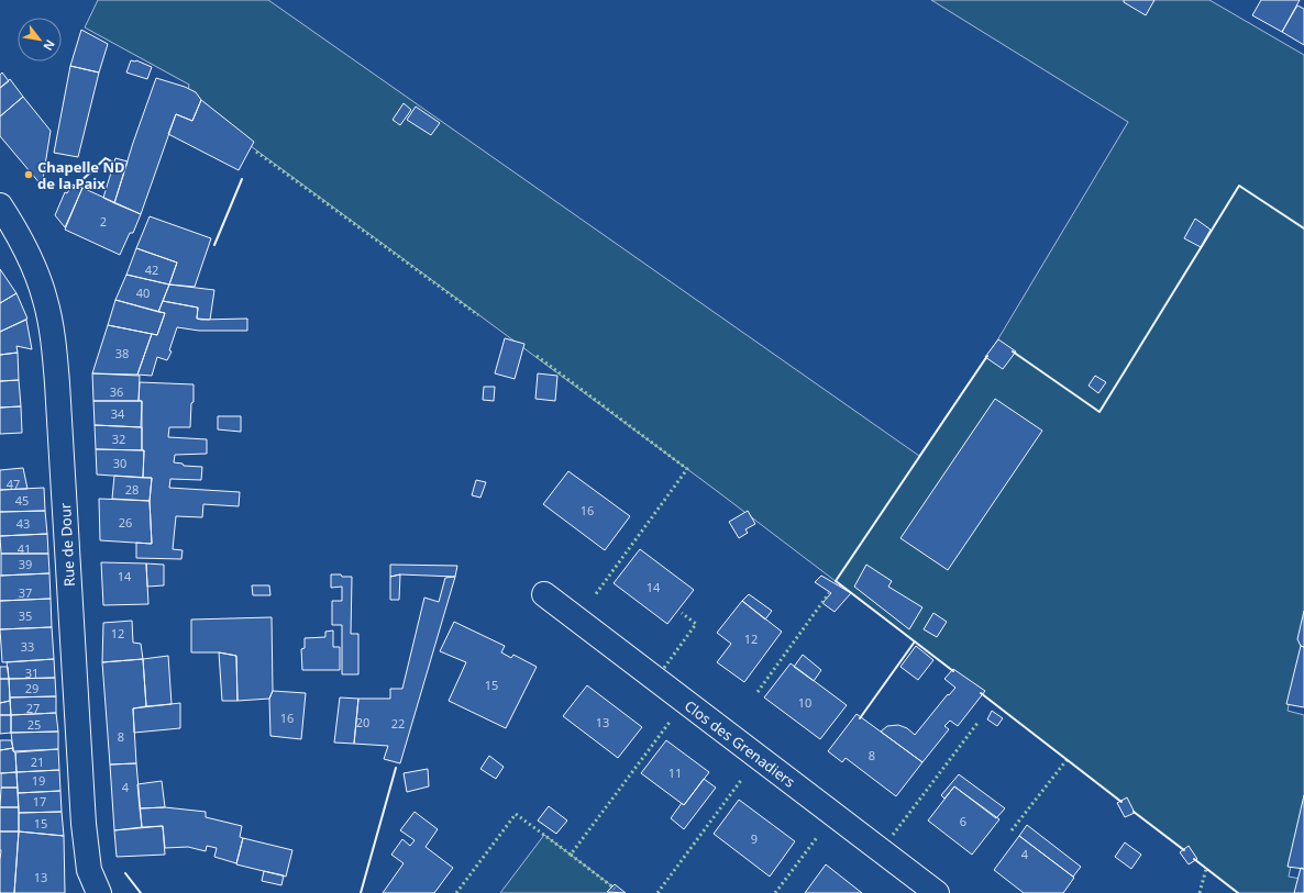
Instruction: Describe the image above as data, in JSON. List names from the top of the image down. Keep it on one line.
{"streets":{"main road":["Rue de Dour","Clos des Grenadiers"]},"places":["Chapelle ND de la Paix"],"house_numbers":["2","42","40","38","36","34","32","30","47","28","45","16","26","43","41","39","14","14","37","35","12","12","33","31","15","29","10","27","16","20","13","22","25","8","8","21","11","19","4","17","6","15","9","4","13"],"north":"bottom right"}
